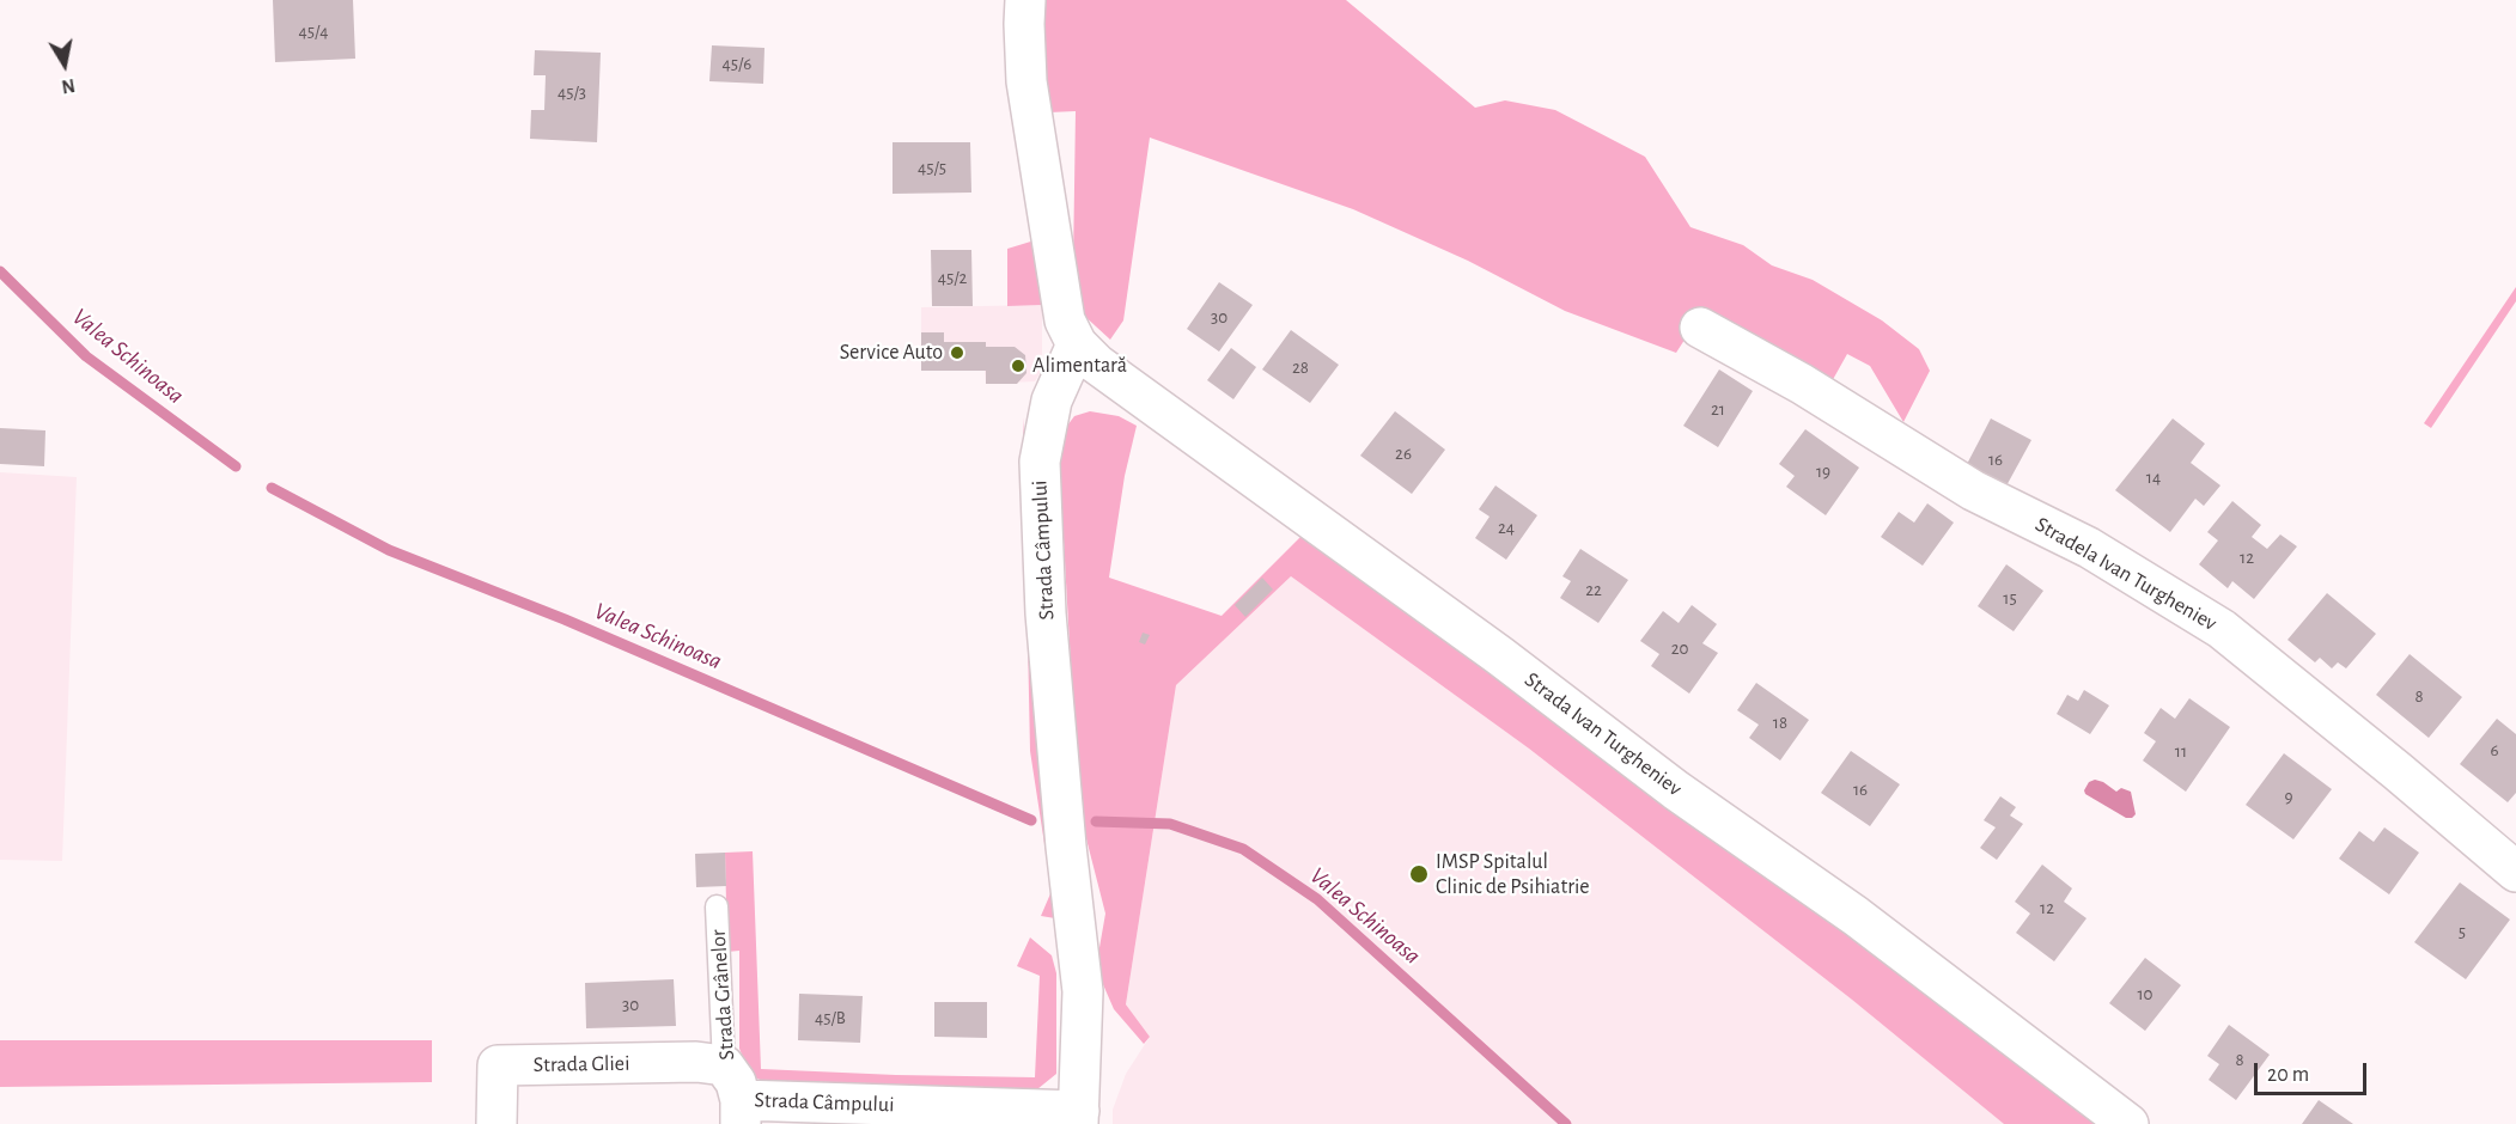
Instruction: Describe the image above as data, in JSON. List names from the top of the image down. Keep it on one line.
{"streets":{"street":["Strada Câmpului","Stradela Ivan Turgheniev","Strada Ivan Turgheniev","Strada Grânelor","Strada Gliei"]},"crossings":[["Strada Câmpului","Strada Ivan Turgheniev"],["Strada Câmpului","Strada Grânelor"],["Strada Grânelor","Strada Gliei"]],"water":["Valea Schinoasa"],"places":["Service Auto","Alimentară","IMSP Spitalul Clinic de Psihiatrie"],"house_numbers":["45/4","45/6","45/3","45/5","45/2","30","28","21","26","16","19","14","24","12","22","15","20","8","18","6","11","16","9","12","5","10","30","45/B","8"],"scale_bar":"20 m","north":"bottom"}
